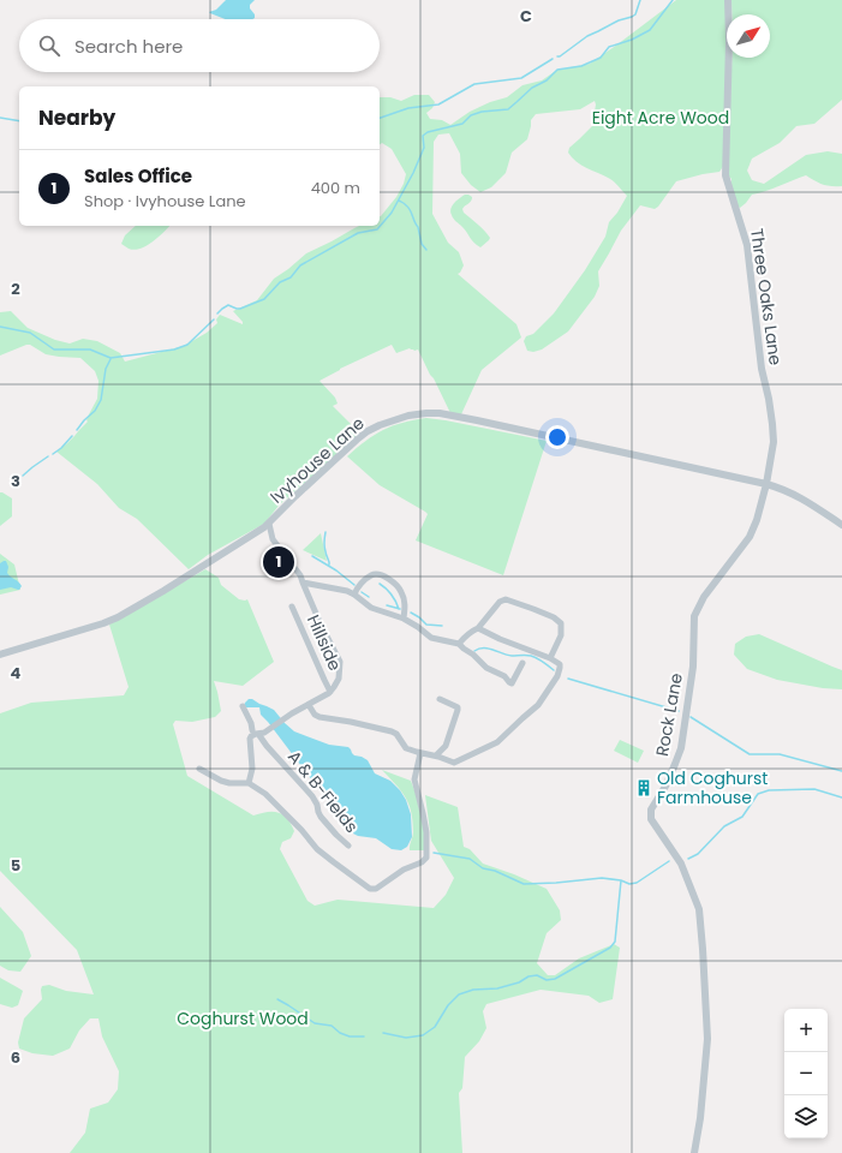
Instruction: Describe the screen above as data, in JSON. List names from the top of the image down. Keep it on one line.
{"streets":{"street":["Three Oaks Lane","Ivyhouse Lane","Hillside","Rock Lane","A & B-Fields"]},"crossings":[["Three Oaks Lane","Ivyhouse Lane"],["Three Oaks Lane","Rock Lane"],["Ivyhouse Lane","Rock Lane"]],"parks":["Eight Acre Wood","Coghurst Wood"],"places":{"building":["Old Coghurst Farmhouse"]},"north":"top right","page":{"search":"Search here","heading":"Nearby","list":[{"mark":"1","name":"Sales Office","note":"Shop · Ivyhouse Lane","value":"400 m"}],"pins":"1","map_buttons":["+","−"]},"grid":{"columns":["C"],"rows":["2","3","4","5","6"]}}
